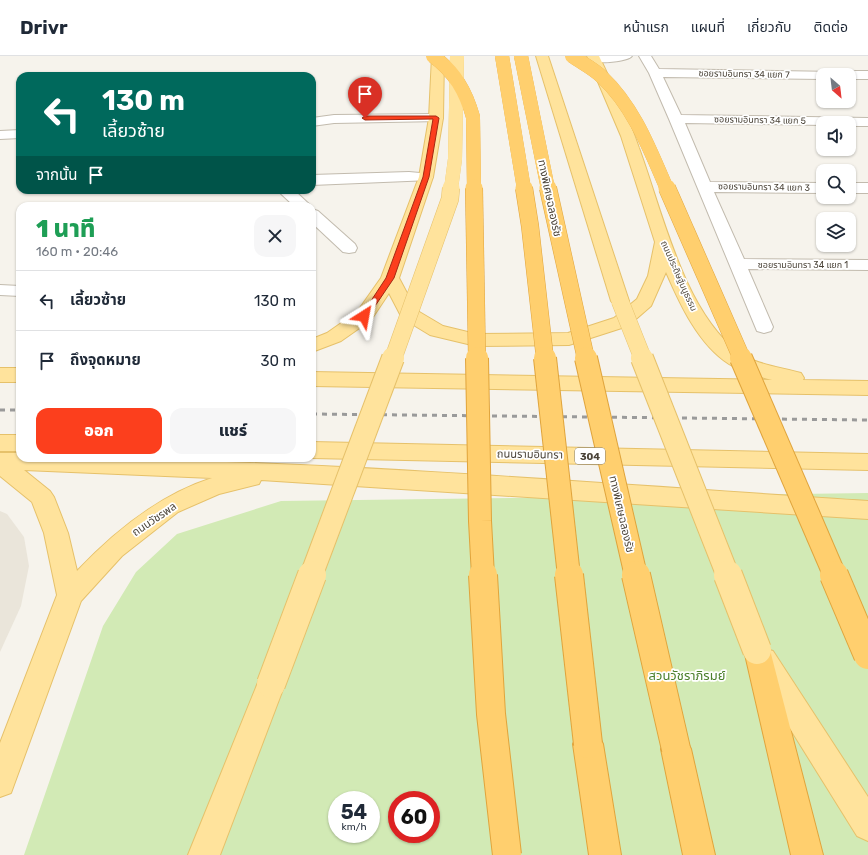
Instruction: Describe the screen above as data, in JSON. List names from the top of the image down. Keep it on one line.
{"streets":{"highway":["ทางพิเศษฉลองรัช"],"main road":["ถนนประดิษฐ์มนูธรรม","ถนนรามอินทรา","304","ถนนวัชรพล"],"street":["ซอยรามอินทรา 34 แยก 7","ซอยรามอินทรา 34 แยก 5","ซอยรามอินทรา 34 แยก 3","ซอยรามอินทรา 34 แยก 1"]},"parks":["สวนวัชราภิรมย์"],"north":"bottom right","page":{"header":"Drivr","nav":["หน้าแรก","แผนที่","เกี่ยวกับ","ติดต่อ"],"turn":["130 m","เลี้ยวซ้าย"],"then":"จากนั้น","heading":["1 นาที","160 m · 20:46"],"list":[{"name":"เลี้ยวซ้าย","value":"130 m"},{"name":"ถึงจุดหมาย","value":"30 m"}],"buttons":["ออก","แชร์"],"speed":"54 km/h","limit":"60"}}
